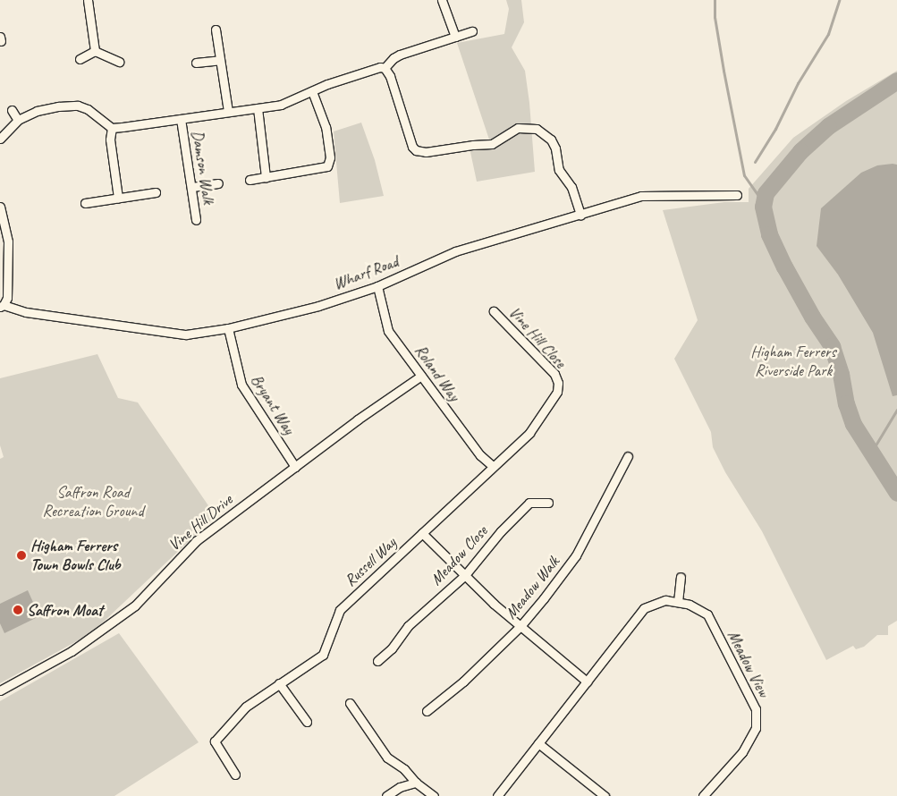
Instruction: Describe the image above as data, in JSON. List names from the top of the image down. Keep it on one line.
{"streets":{"street":["Damson Walk","Wharf Road","Vine Hill Close","Roland Way","Bryant Way","Vine Hill Drive","Meadow Close","Russell Way","Meadow Walk","Meadow View"]},"crossings":[["Wharf Road","Roland Way"],["Wharf Road","Bryant Way"],["Vine Hill Close","Roland Way"],["Vine Hill Close","Russell Way"],["Roland Way","Vine Hill Drive"],["Roland Way","Russell Way"],["Bryant Way","Vine Hill Drive"]],"parks":["Higham Ferrers Riverside Park","Saffron Road Recreation Ground"],"places":["Higham Ferrers Town Bowls Club","Saffron Moat"]}
